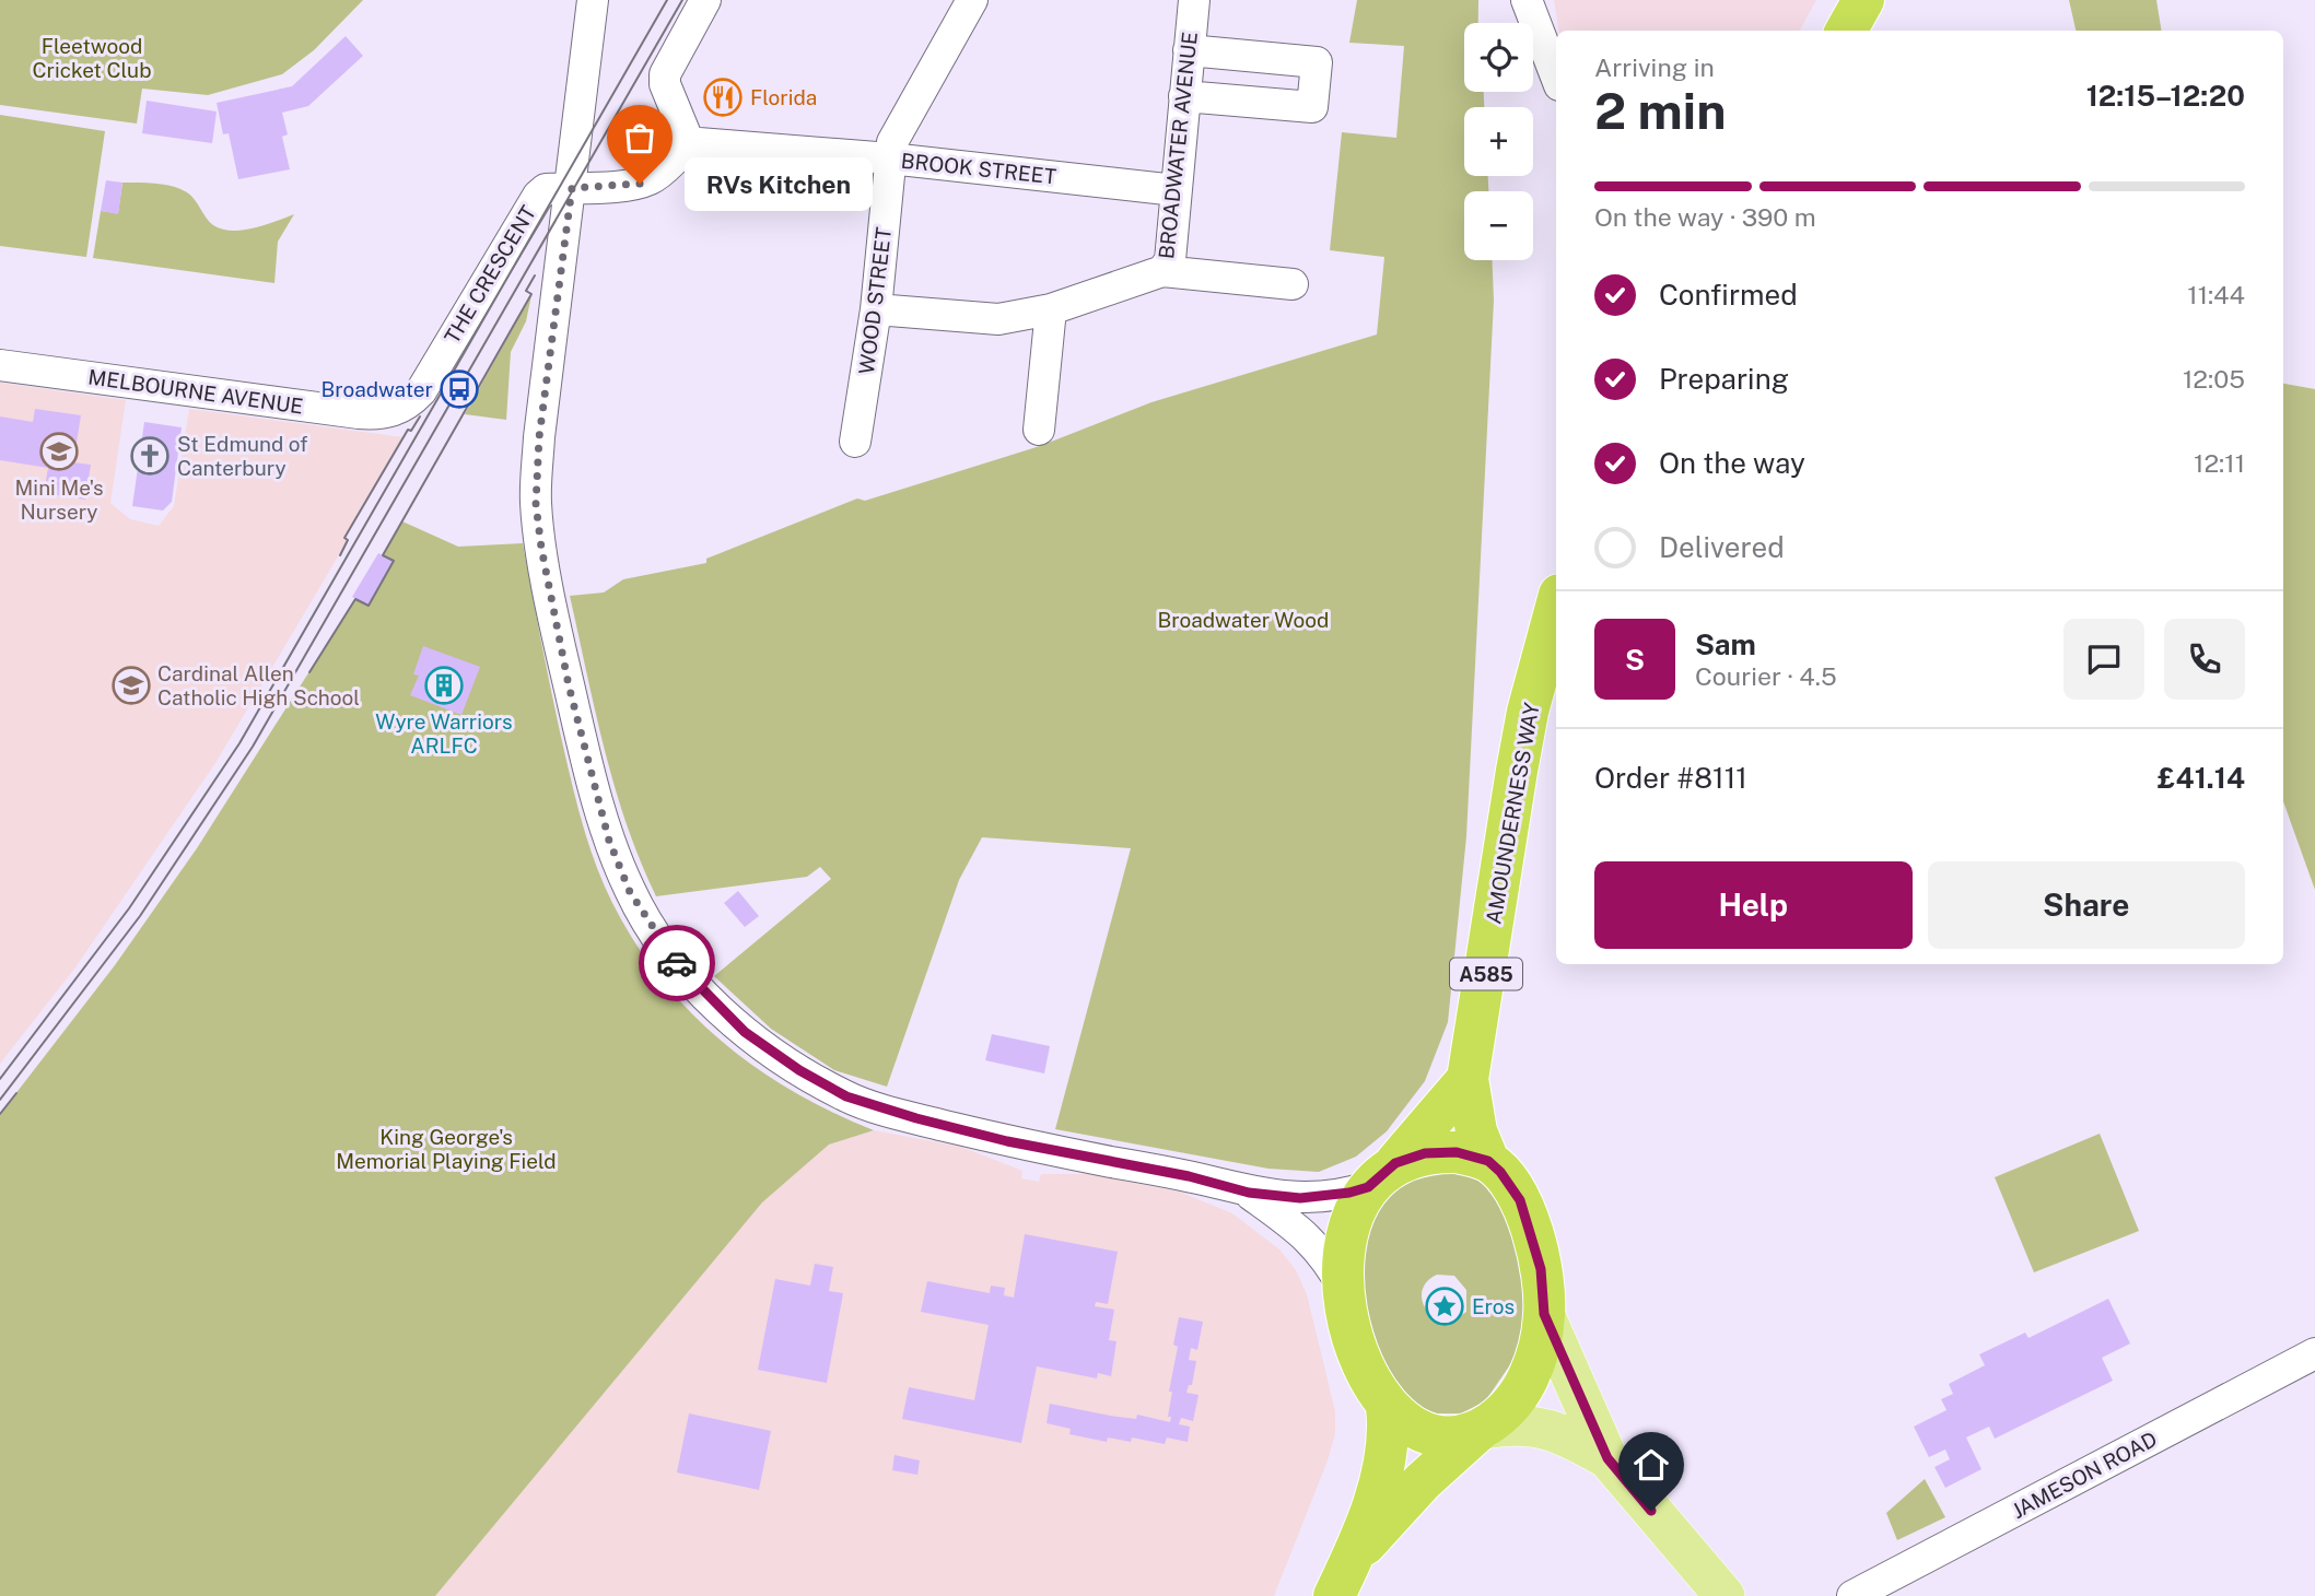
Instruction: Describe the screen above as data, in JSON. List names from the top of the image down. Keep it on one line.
{"streets":{"highway":["AMOUNDERNESS WAY","A585"],"street":["BROADWATER AVENUE","BROOK STREET","THE CRESCENT","WOOD STREET","MELBOURNE AVENUE","JAMESON ROAD"]},"crossings":[["BROADWATER AVENUE","BROOK STREET"],["BROADWATER AVENUE","WOOD STREET"],["BROOK STREET","WOOD STREET"],["THE CRESCENT","MELBOURNE AVENUE"],["AMOUNDERNESS WAY","A585"]],"parks":["Fleetwood Cricket Club","Broadwater Wood","King George's Memorial Playing Field"],"places":{"restaurant":["Florida"],"other":["RVs Kitchen"],"bus stop":["Broadwater"],"school or university":["Mini Me's Nursery","Cardinal Allen Catholic High School"],"church":["St Edmund of Canterbury"],"building":["Wyre Warriors ARLFC"],"place":["Eros"]},"page":{"map_buttons":["+","−"],"heading":["2 min","Arriving in","12:15–12:20"],"panel":["Sam","Courier · 4.5","Order #8111","£41.14"],"bubble":"RVs Kitchen","bar":"On the way · 390 m","list":[["Confirmed","11:44"],["Preparing","12:05"],["On the way","12:11"],"Delivered"],"round":"S","buttons":["Help","Share"]}}
